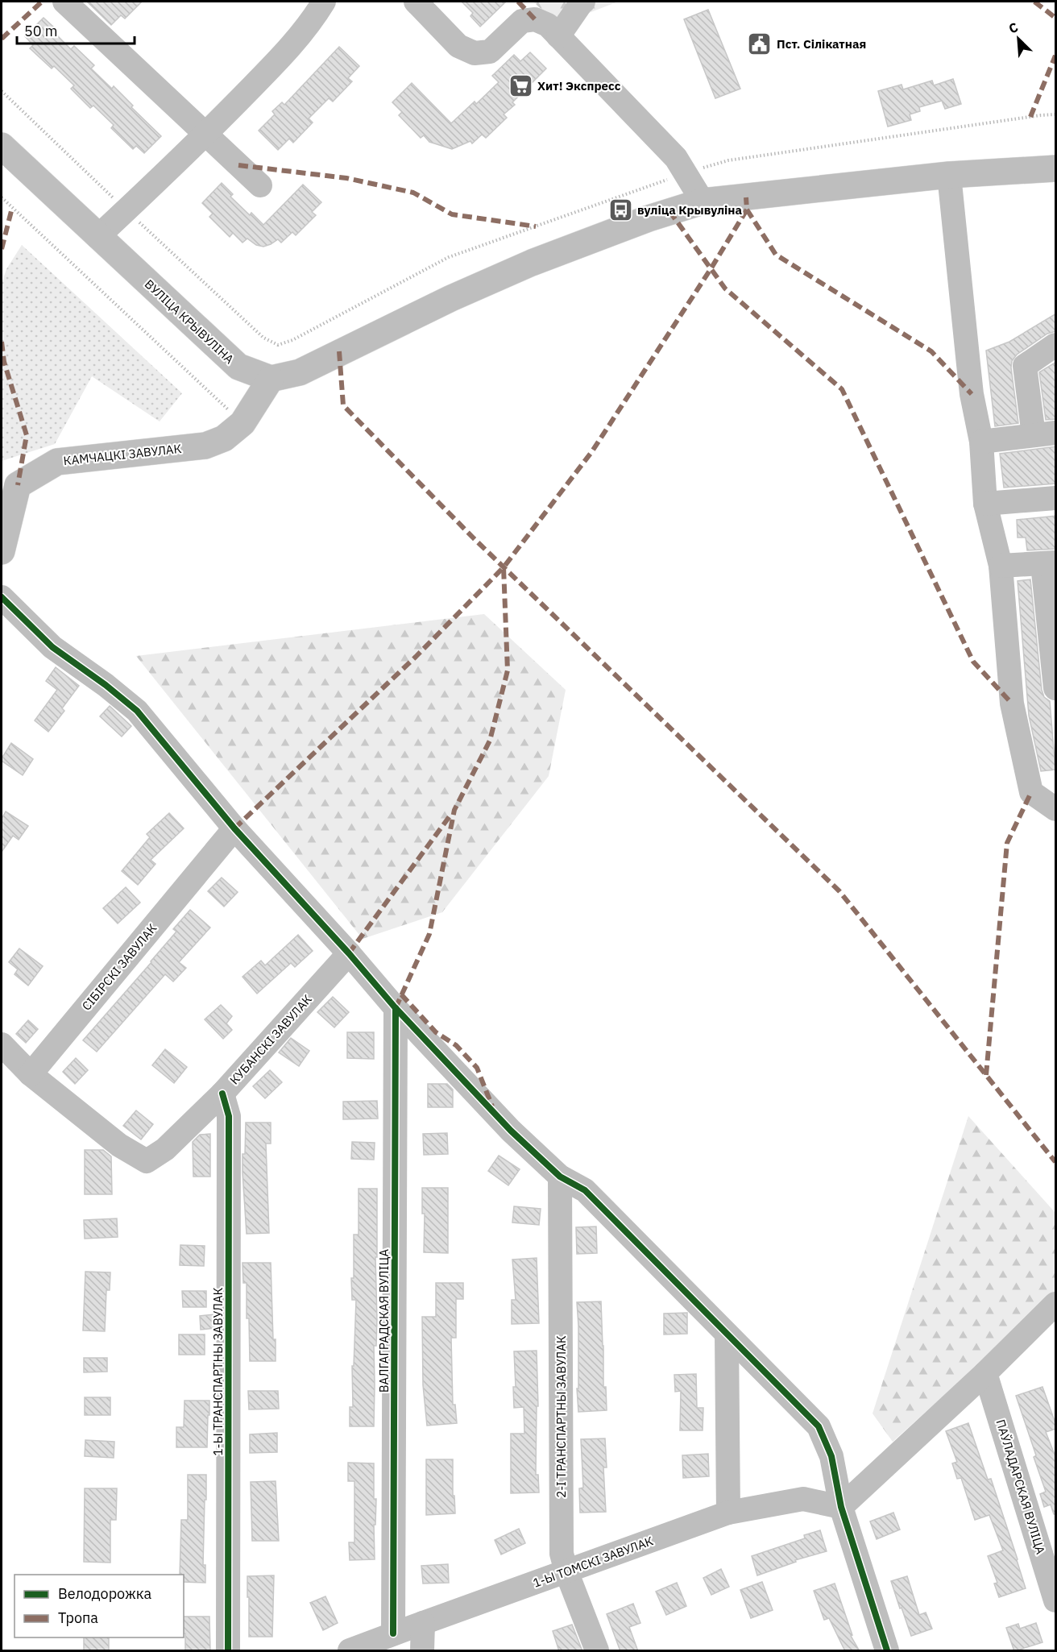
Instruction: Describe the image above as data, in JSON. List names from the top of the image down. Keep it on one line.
{"streets":{"main road":["ВУЛІЦА КРЫВУЛІНА","КАМЧАЦКІ ЗАВУЛАК"],"street":["СІБІРСКІ ЗАВУЛАК","КУБАНСКІ ЗАВУЛАК","ВАЛГАГРАДСКАЯ ВУЛІЦА","1-Ы ТРАНСПАРТНЫ ЗАВУЛАК","2-І ТРАНСПАРТНЫ ЗАВУЛАК","ПАЎЛАДАРСКАЯ ВУЛІЦА","1-Ы ТОМСКІ ЗАВУЛАК"]},"crossings":[["ВУЛІЦА КРЫВУЛІНА","КАМЧАЦКІ ЗАВУЛАК"],["СІБІРСКІ ЗАВУЛАК","КУБАНСКІ ЗАВУЛАК"],["КУБАНСКІ ЗАВУЛАК","1-Ы ТРАНСПАРТНЫ ЗАВУЛАК"],["ВАЛГАГРАДСКАЯ ВУЛІЦА","1-Ы ТОМСКІ ЗАВУЛАК"],["2-І ТРАНСПАРТНЫ ЗАВУЛАК","1-Ы ТОМСКІ ЗАВУЛАК"]],"places":{"public building":["Пст. Сілікатная"],"supermarket":["Хит! Экспресс"],"bus stop":["вуліца Крывуліна"]},"legend":["Велодорожка","Тропа"],"scale_bar":"50 m","north":"top left"}
